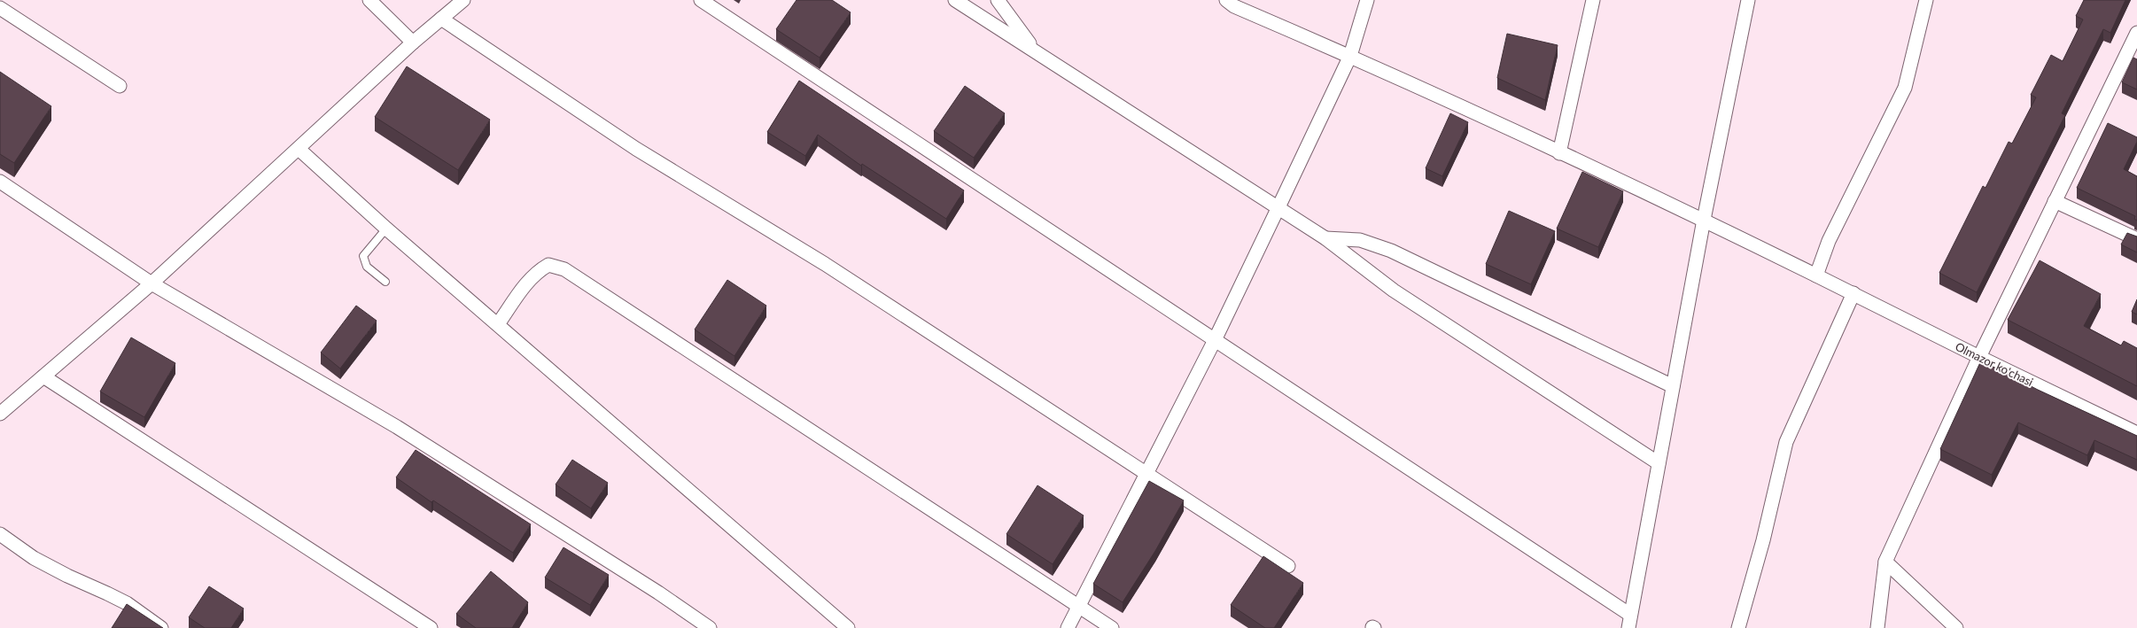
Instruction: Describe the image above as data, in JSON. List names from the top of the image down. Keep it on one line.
{"streets":{"street":["Olmazor ko'chasi"]}}
